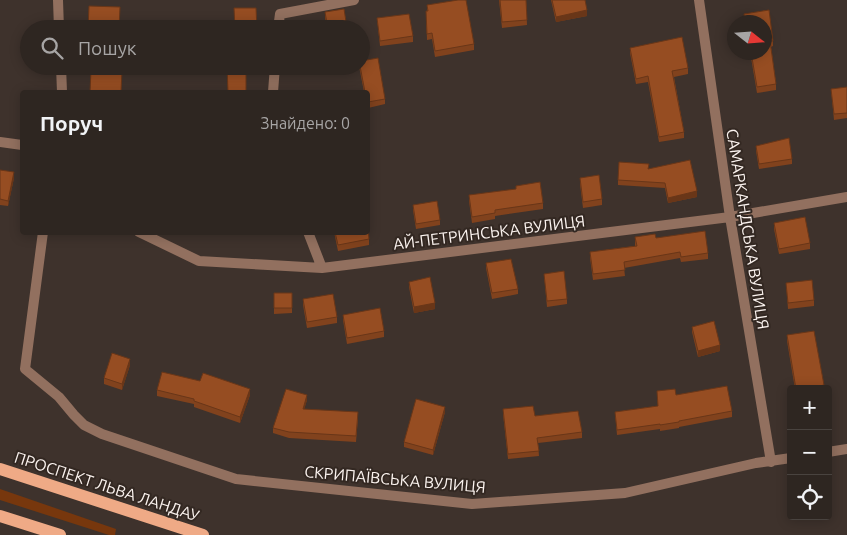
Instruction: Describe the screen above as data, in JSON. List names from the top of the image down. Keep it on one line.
{"streets":{"main road":["ПРОСПЕКТ ЛЬВА ЛАНДАУ"],"street":["САМАРКАНДСЬКА ВУЛИЦЯ","АЙ-ПЕТРИНСЬКА ВУЛИЦЯ","СКРИПАЇВСЬКА ВУЛИЦЯ"]},"crossings":[["САМАРКАНДСЬКА ВУЛИЦЯ","АЙ-ПЕТРИНСЬКА ВУЛИЦЯ"],["САМАРКАНДСЬКА ВУЛИЦЯ","СКРИПАЇВСЬКА ВУЛИЦЯ"]],"north":"right","page":{"search":"Пошук","heading":["Поруч","Знайдено: 0"],"map_buttons":["+","−"]}}
